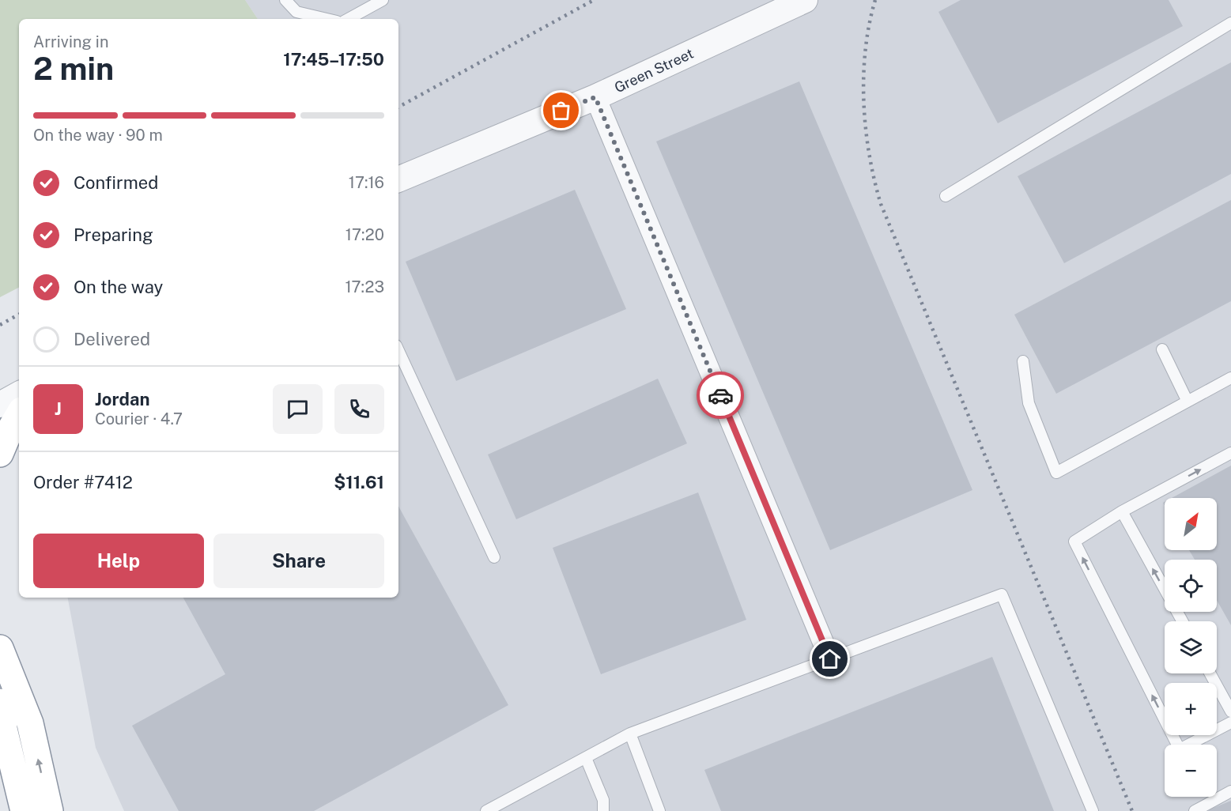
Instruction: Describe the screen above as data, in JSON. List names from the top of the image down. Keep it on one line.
{"streets":{"street":["Green Street"]},"north":"top right","page":{"heading":["2 min","Arriving in","17:45–17:50"],"panel":["Jordan","Courier · 4.7","Order #7412","$11.61"],"bar":"On the way · 90 m","list":[["Confirmed","17:16"],["Preparing","17:20"],["On the way","17:23"],"Delivered"],"round":"J","map_buttons":["+","−"],"buttons":["Help","Share"]}}
